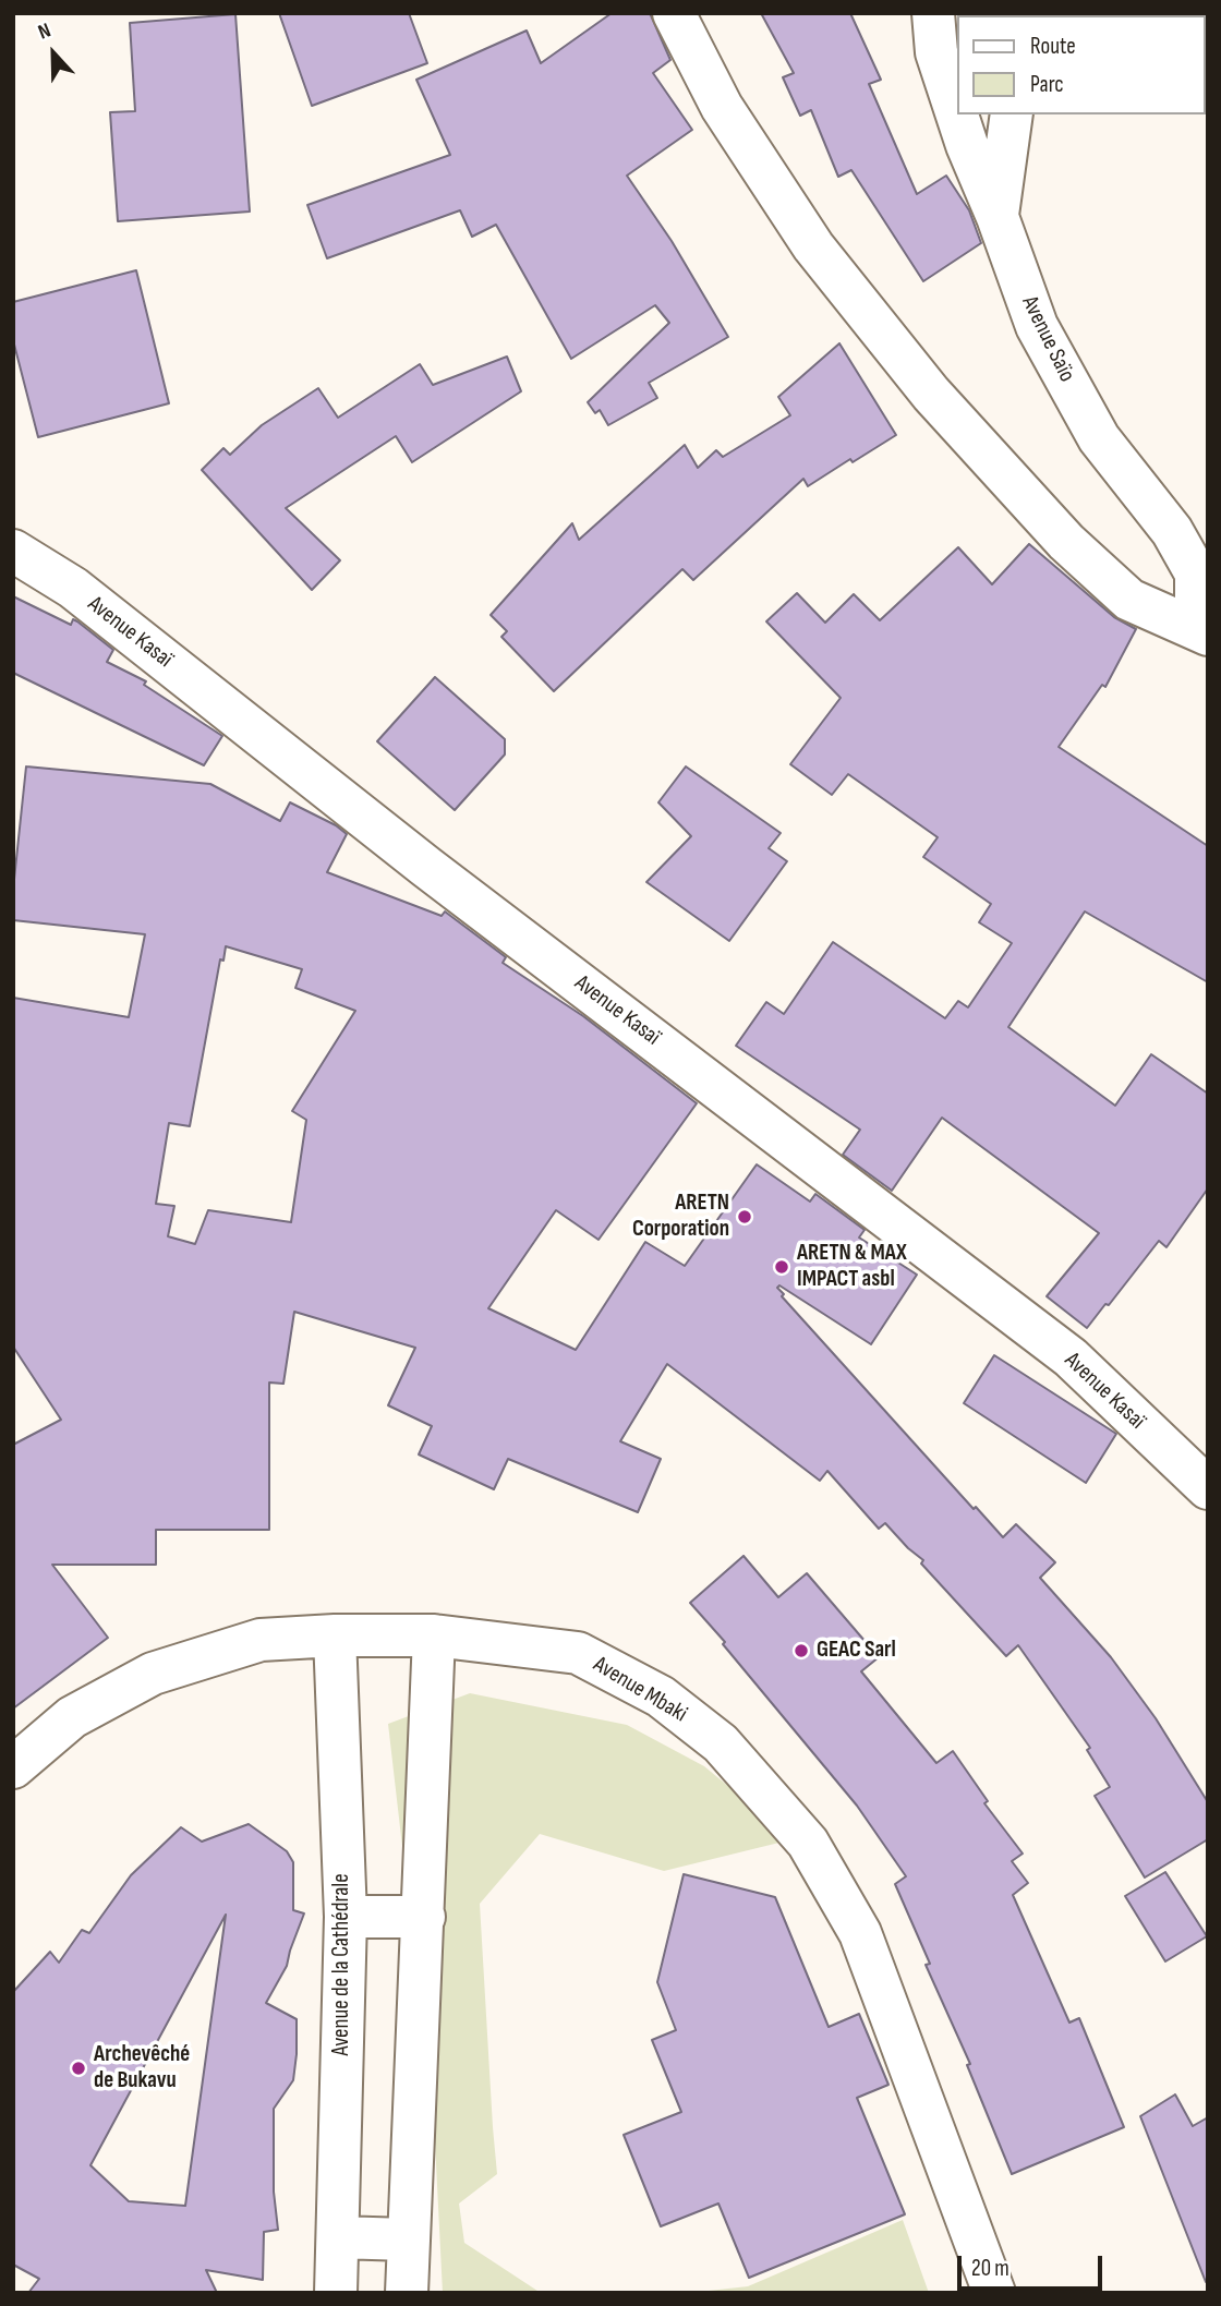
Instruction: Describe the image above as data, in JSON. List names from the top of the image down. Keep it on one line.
{"streets":{"street":["Avenue Saïo","Avenue Kasaï","Avenue Mbaki","Avenue de la Cathédrale"]},"crossings":[["Avenue Mbaki","Avenue de la Cathédrale"]],"places":["ARETN Corporation","ARETN & MAX IMPACT asbl","GEAC Sarl","Archevêché de Bukavu"],"legend":["Route","Parc"],"scale_bar":"20 m","north":"top"}
